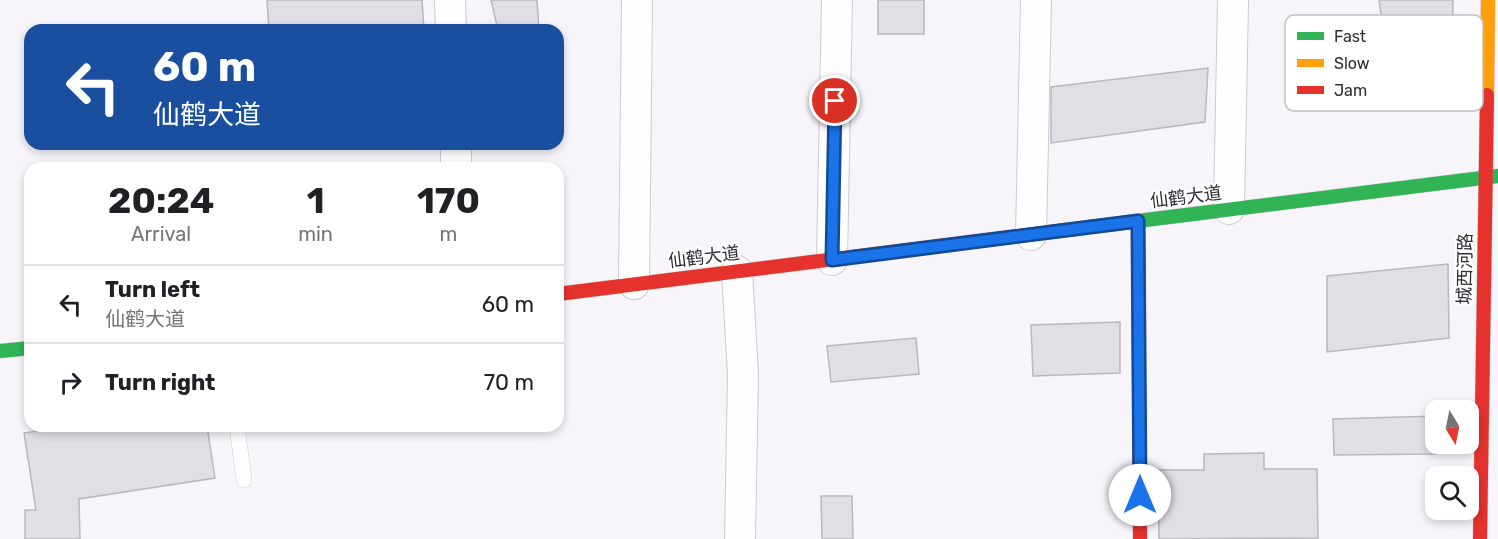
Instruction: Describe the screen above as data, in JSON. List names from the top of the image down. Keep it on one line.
{"streets":{"main road":["仙鹤大道","城西河路"]},"crossings":[["仙鹤大道","城西河路"]],"legend":["Fast","Slow","Jam"],"north":"bottom","page":{"turn":["60 m","仙鹤大道"],"eta":["20:24","Arrival","1","min","170","m"],"list":[{"name":"Turn left","note":"仙鹤大道","value":"60 m"},{"name":"Turn right","value":"70 m"}]}}
